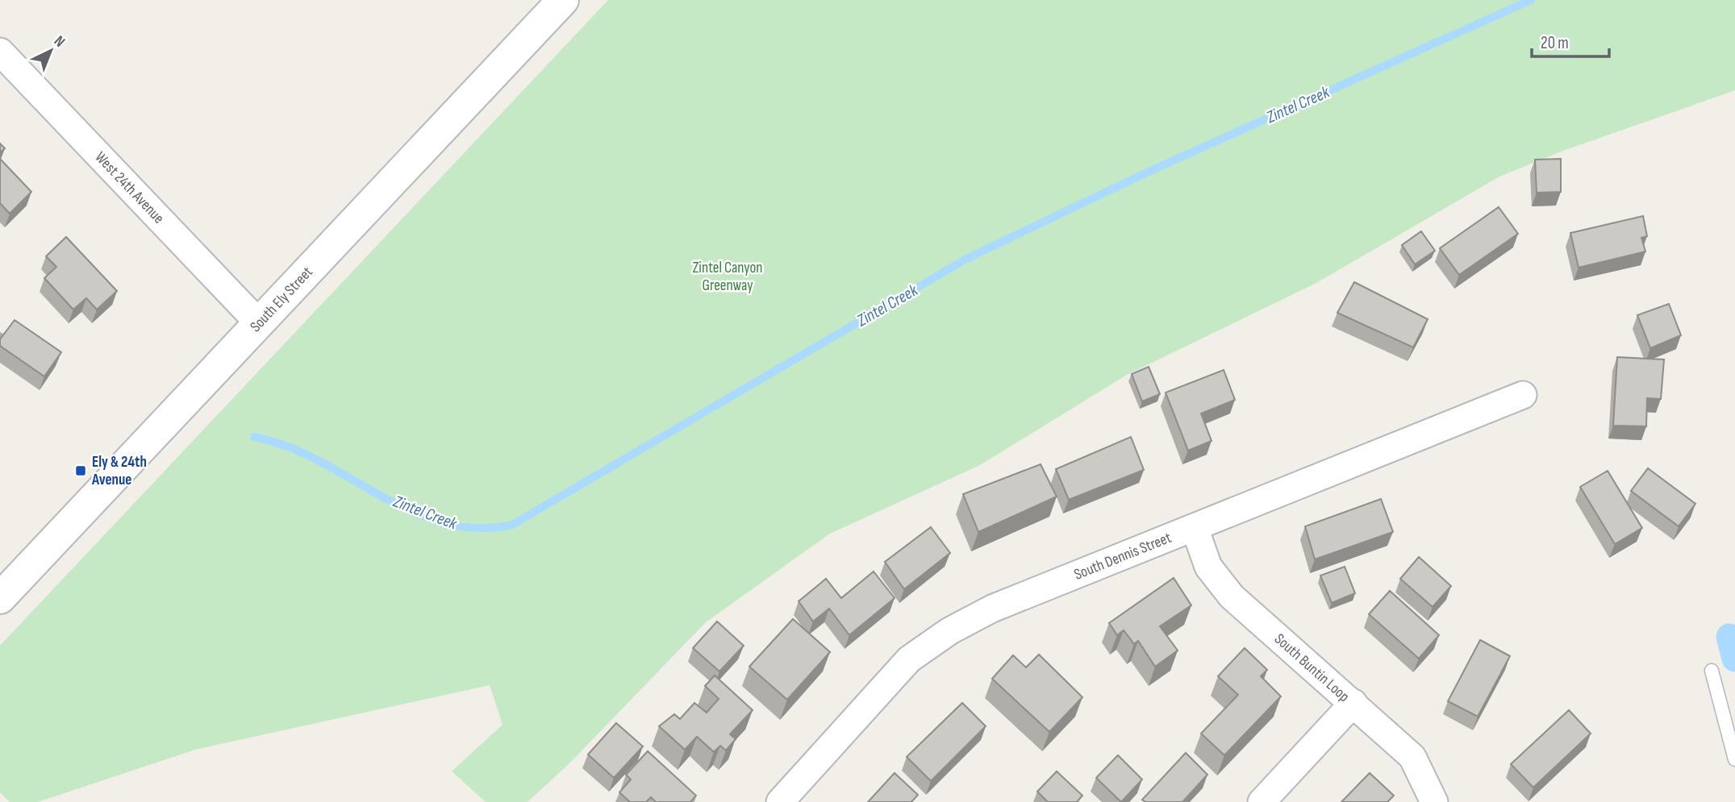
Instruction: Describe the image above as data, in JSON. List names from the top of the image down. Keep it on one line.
{"streets":{"street":["West 24th Avenue","South Ely Street","South Dennis Street","South Buntin Loop"]},"crossings":[["West 24th Avenue","South Ely Street"],["South Dennis Street","South Buntin Loop"]],"water":["Zintel Creek"],"parks":["Zintel Canyon Greenway"],"places":{"transit":["Ely & 24th Avenue"]},"scale_bar":"20 m","north":"top right"}
